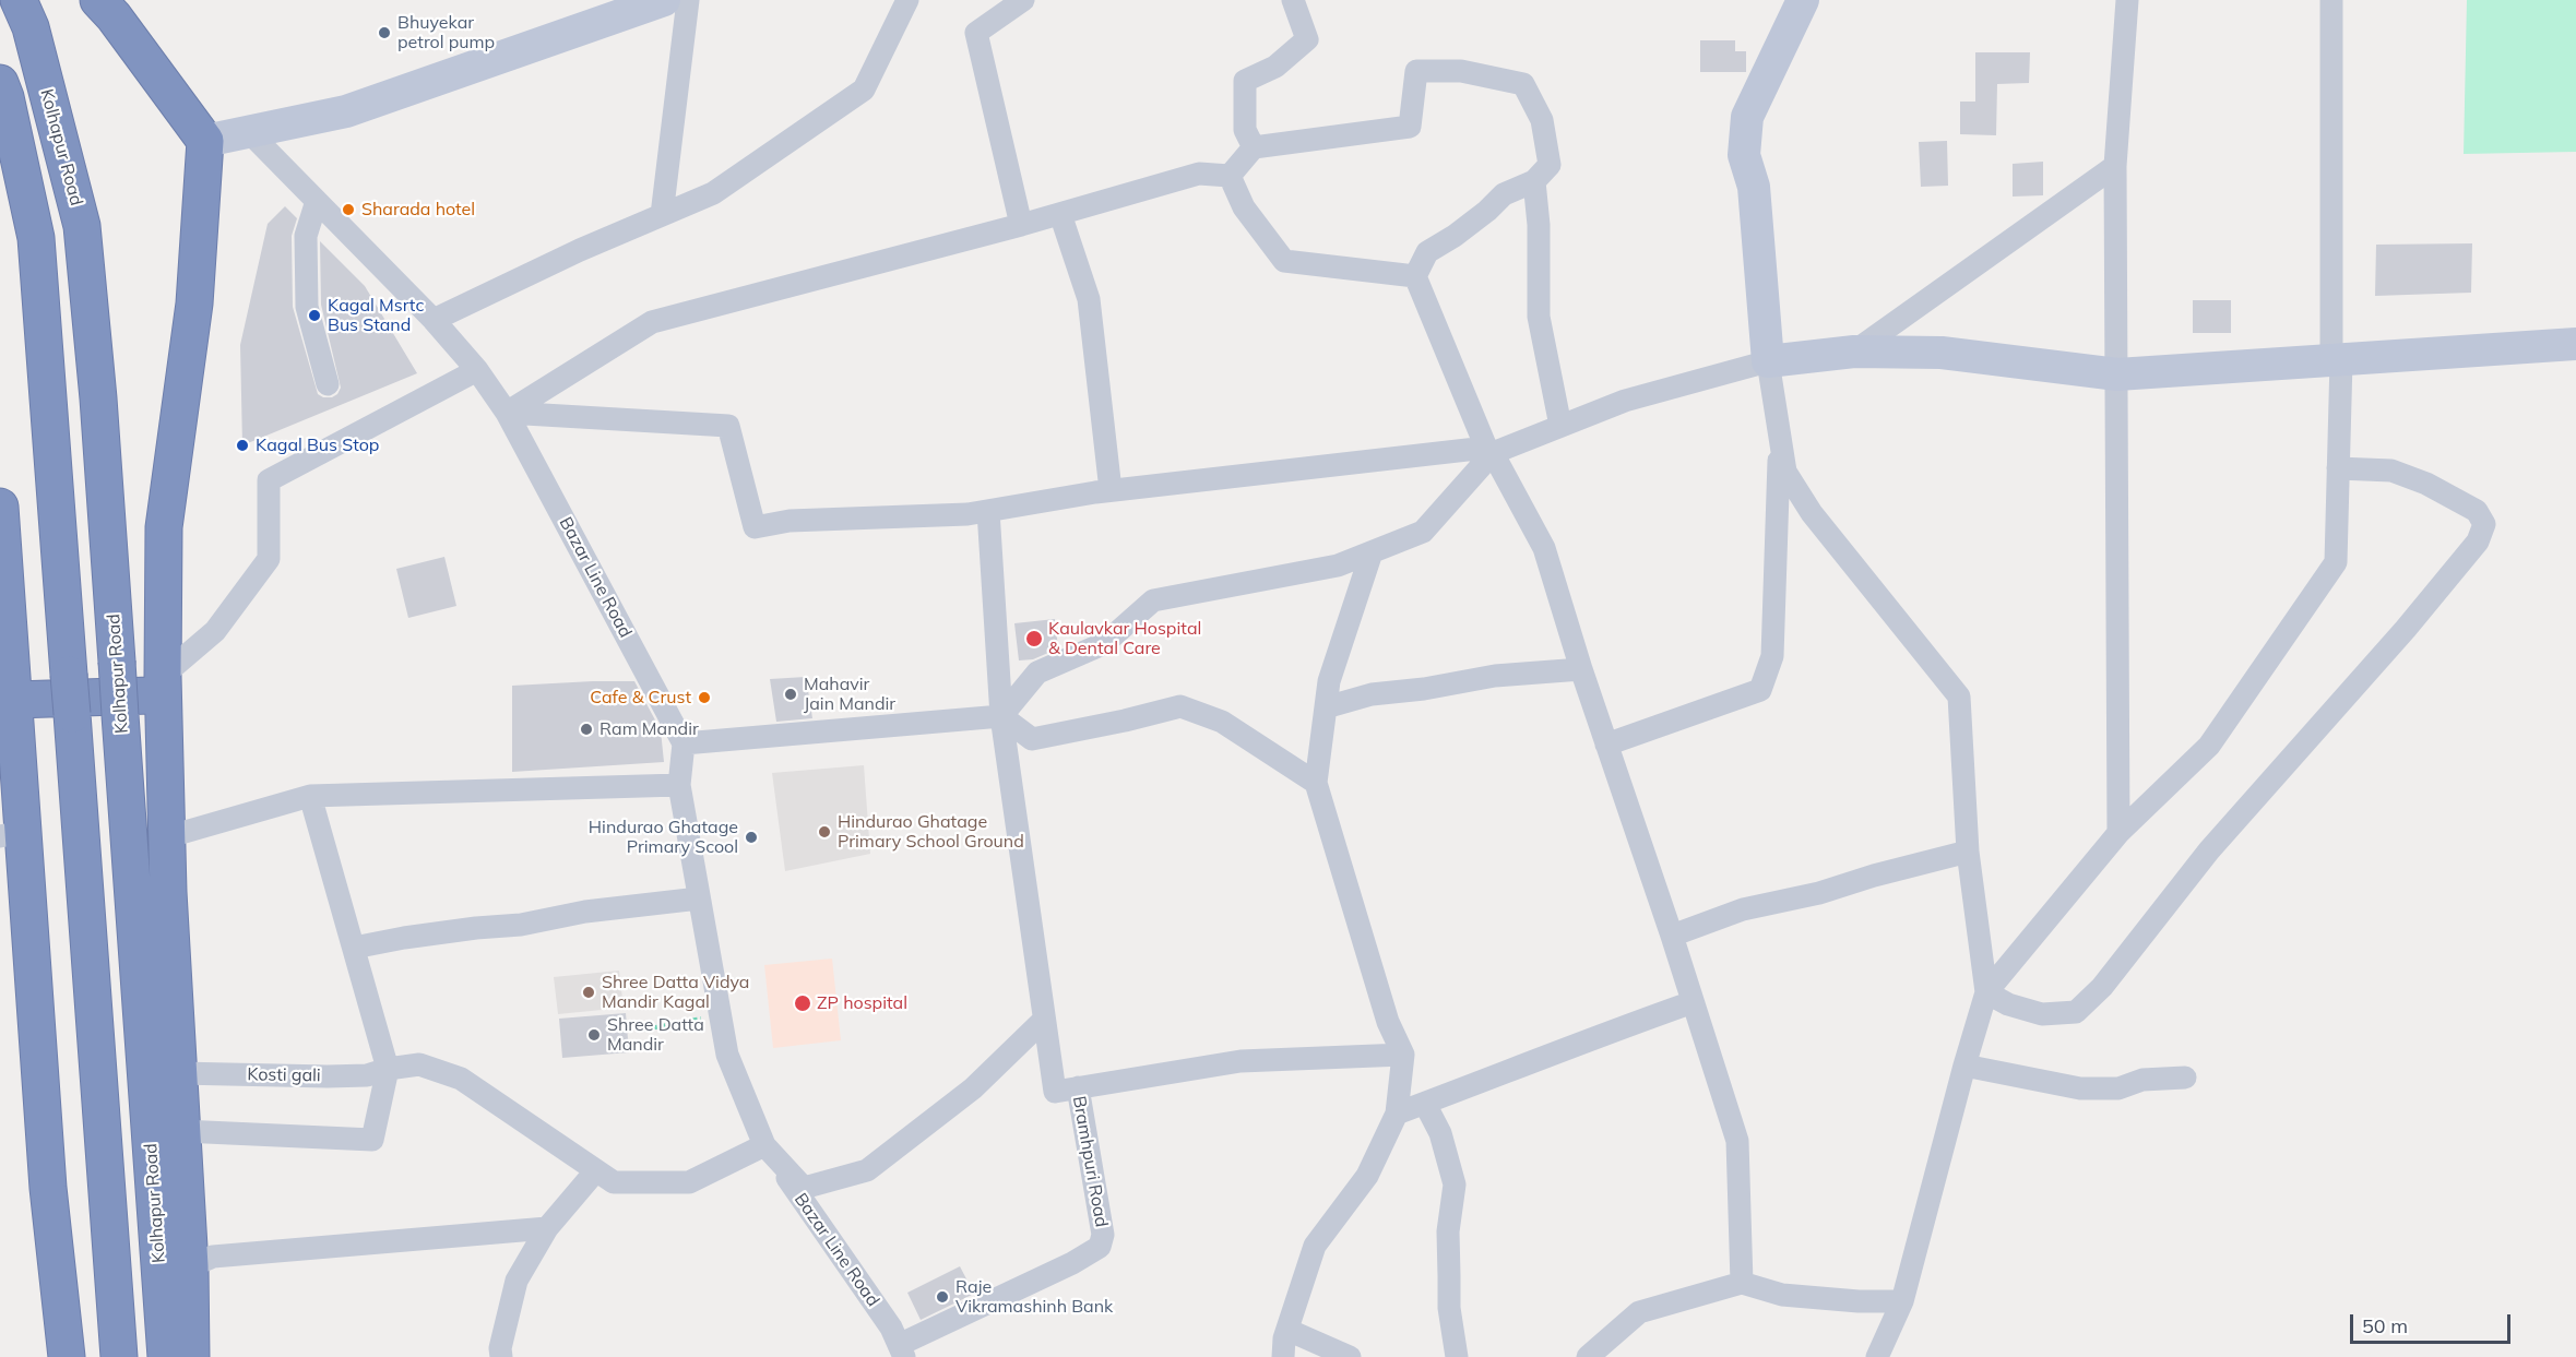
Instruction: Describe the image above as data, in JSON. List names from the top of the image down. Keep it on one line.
{"streets":{"highway":["Kolhapur Road"],"street":["Bazar Line Road","Kosti gali","Bramhpuri Road"]},"crossings":[["Bazar Line Road","Kosti gali"],["Bazar Line Road","Bramhpuri Road"]],"places":["Bhuyekar petrol pump","Sharada hotel","Kagal Msrtc Bus Stand","Kagal Bus Stop","Kaulavkar Hospital & Dental Care","Mahavir Jain Mandir","Cafe & Crust","Ram Mandir","Hindurao Ghatage Primary School Ground","Hindurao Ghatage Primary Scool","Shree Datta Vidya Mandir Kagal","ZP hospital","Shree Datta Mandir","Raje Vikramashinh Bank"],"scale_bar":"50 m"}
